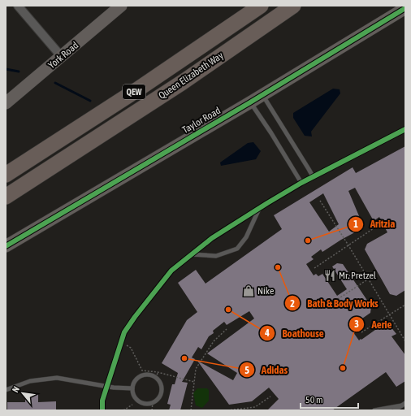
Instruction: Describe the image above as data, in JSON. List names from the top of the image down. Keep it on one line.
{"streets":{"highway":["Queen Elizabeth Way","QEW"],"main road":["York Road","Taylor Road"]},"places":{"other":["Aritzia","Bath & Body Works","Boathouse","Adidas","Aerie"],"restaurant":["Mr. Pretzel"],"shop":["Nike"]},"scale_bar":"50 m","north":"top left"}
